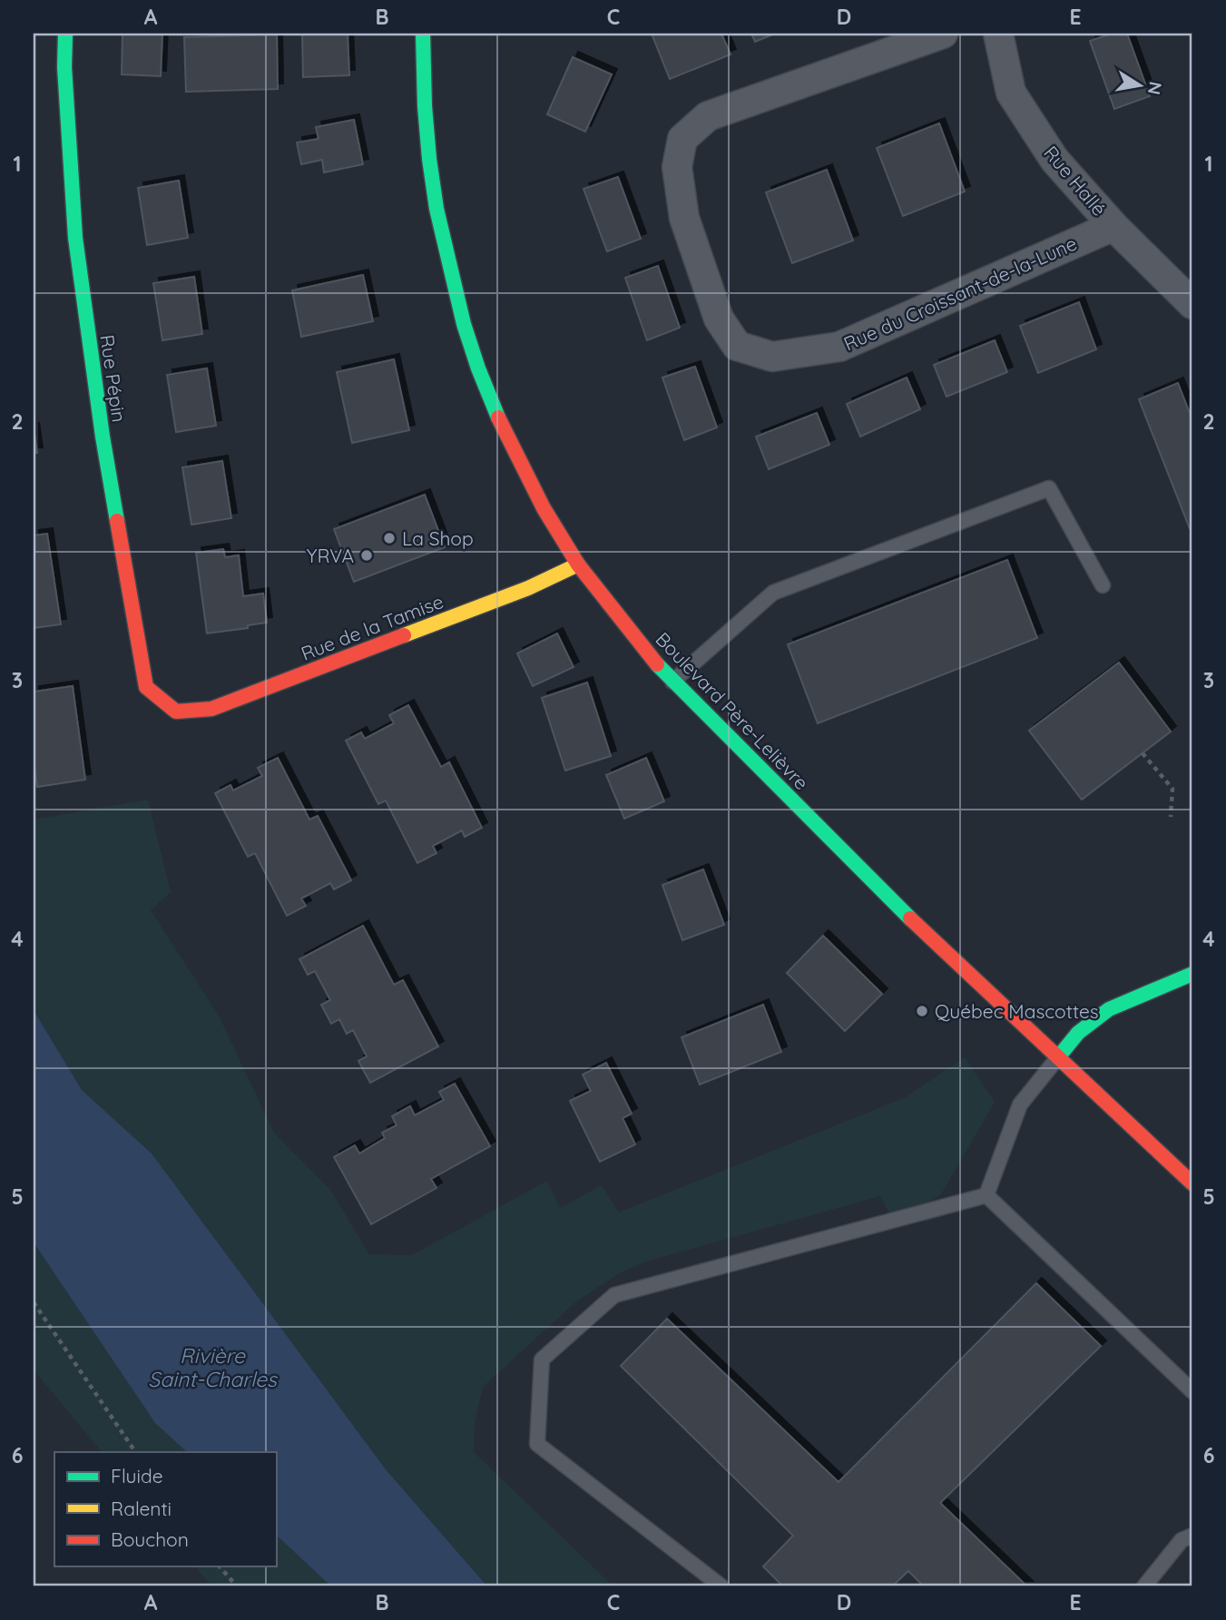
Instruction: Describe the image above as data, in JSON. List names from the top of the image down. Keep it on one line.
{"streets":{"main road":["Rue Pépin","Rue de la Tamise","Boulevard Père-Lelièvre"],"street":["Rue Hallé","Rue du Croissant-de-la-Lune"]},"crossings":[["Rue Hallé","Rue du Croissant-de-la-Lune"],["Rue Pépin","Rue de la Tamise"],["Rue de la Tamise","Boulevard Père-Lelièvre"]],"water":["Rivière Saint-Charles"],"places":["La Shop","YRVA","Québec Mascottes"],"legend":["Fluide","Ralenti","Bouchon"],"north":"right","grid":{"columns":["A","B","C","D","E"],"rows":["1","2","3","4","5","6"]}}
